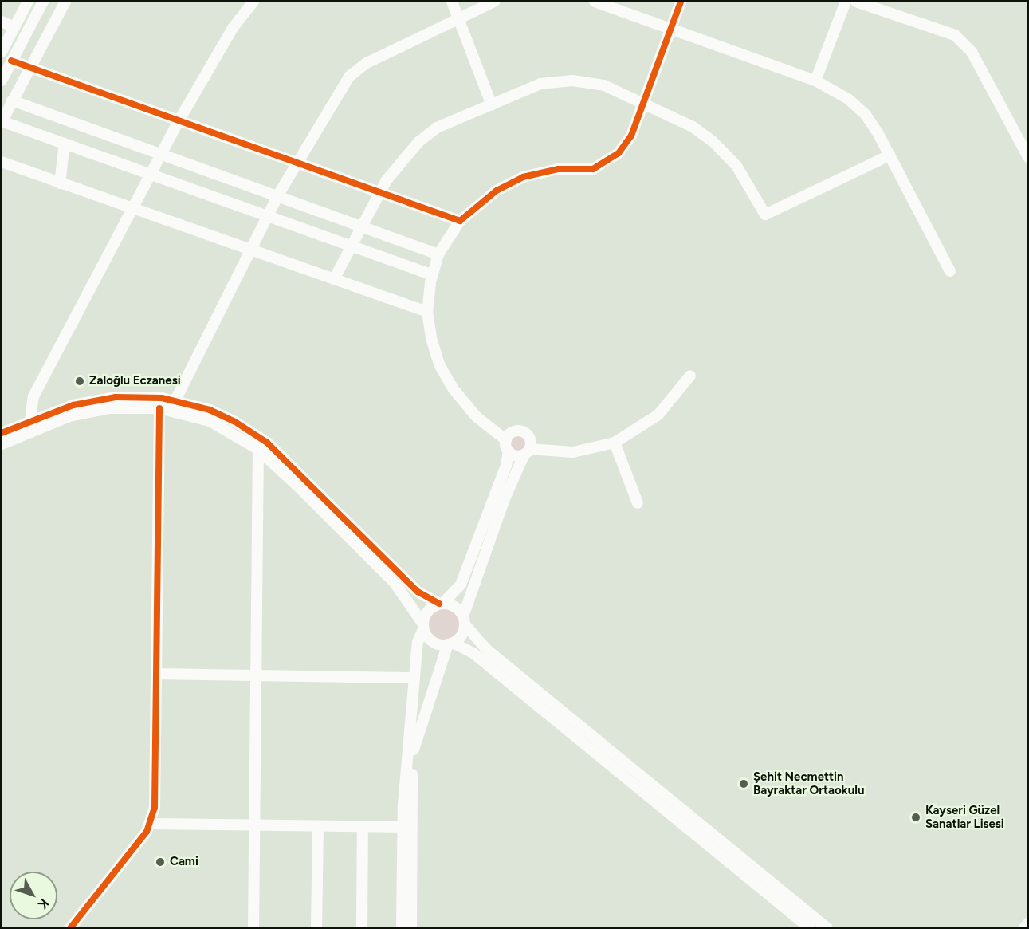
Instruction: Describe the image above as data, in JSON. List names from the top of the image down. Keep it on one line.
{"places":["Zaloğlu Eczanesi","Şehit Necmettin Bayraktar Ortaokulu","Kayseri Güzel Sanatlar Lisesi","Cami"],"north":"bottom right"}
